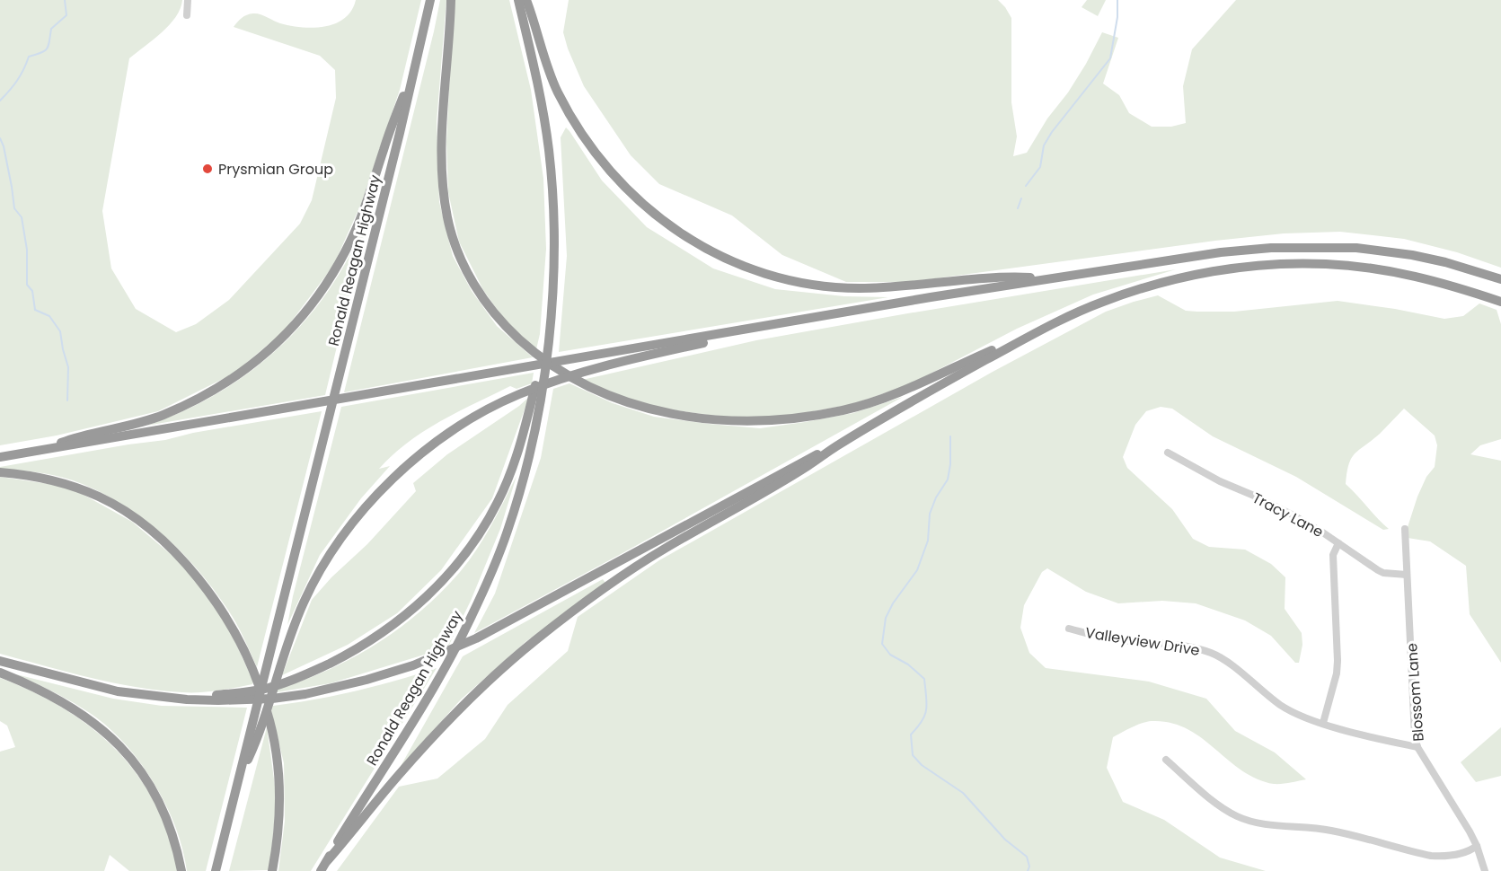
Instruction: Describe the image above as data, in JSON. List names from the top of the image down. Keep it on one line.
{"streets":{"highway":["Ronald Reagan Highway"],"street":["Tracy Lane","Valleyview Drive","Blossom Lane"]},"crossings":[["Tracy Lane","Blossom Lane"],["Valleyview Drive","Blossom Lane"]],"places":["Prysmian Group"]}
